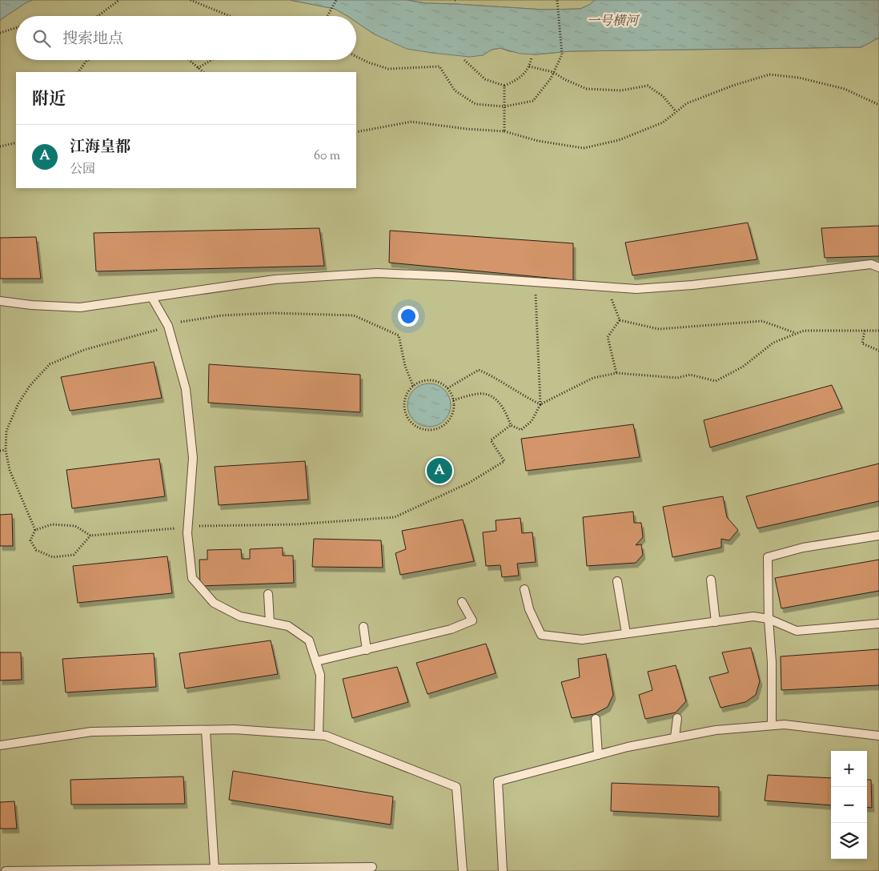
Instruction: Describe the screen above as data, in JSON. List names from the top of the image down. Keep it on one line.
{"water":["一号横河"],"page":{"search":"搜索地点","heading":"附近","list":[{"mark":"A","name":"江海皇都","note":"公园","value":"60 m"}],"pins":"A","map_buttons":["+","−"]}}
